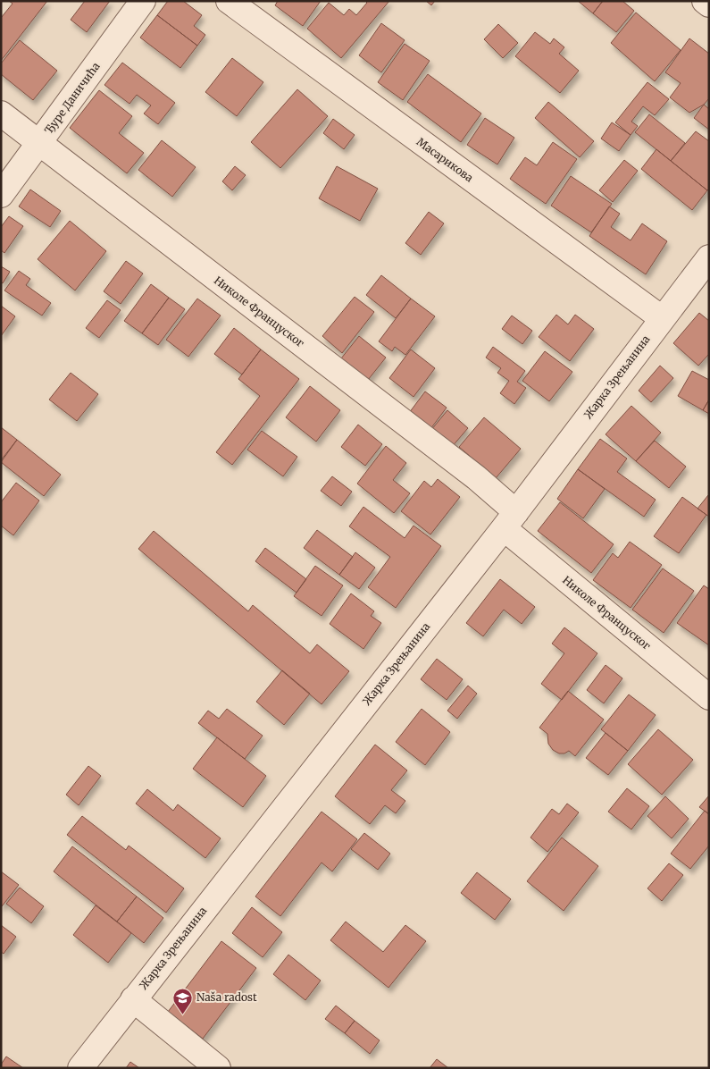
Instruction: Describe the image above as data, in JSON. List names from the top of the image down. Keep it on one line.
{"streets":{"street":["Ђуре Даничића","Масарикова","Николе Француског","Жарка Зрењанина"]},"crossings":[["Ђуре Даничића","Николе Француског"],["Масарикова","Жарка Зрењанина"],["Николе Француског","Жарка Зрењанина"]],"places":{"school or university":["Naša radost"]}}
